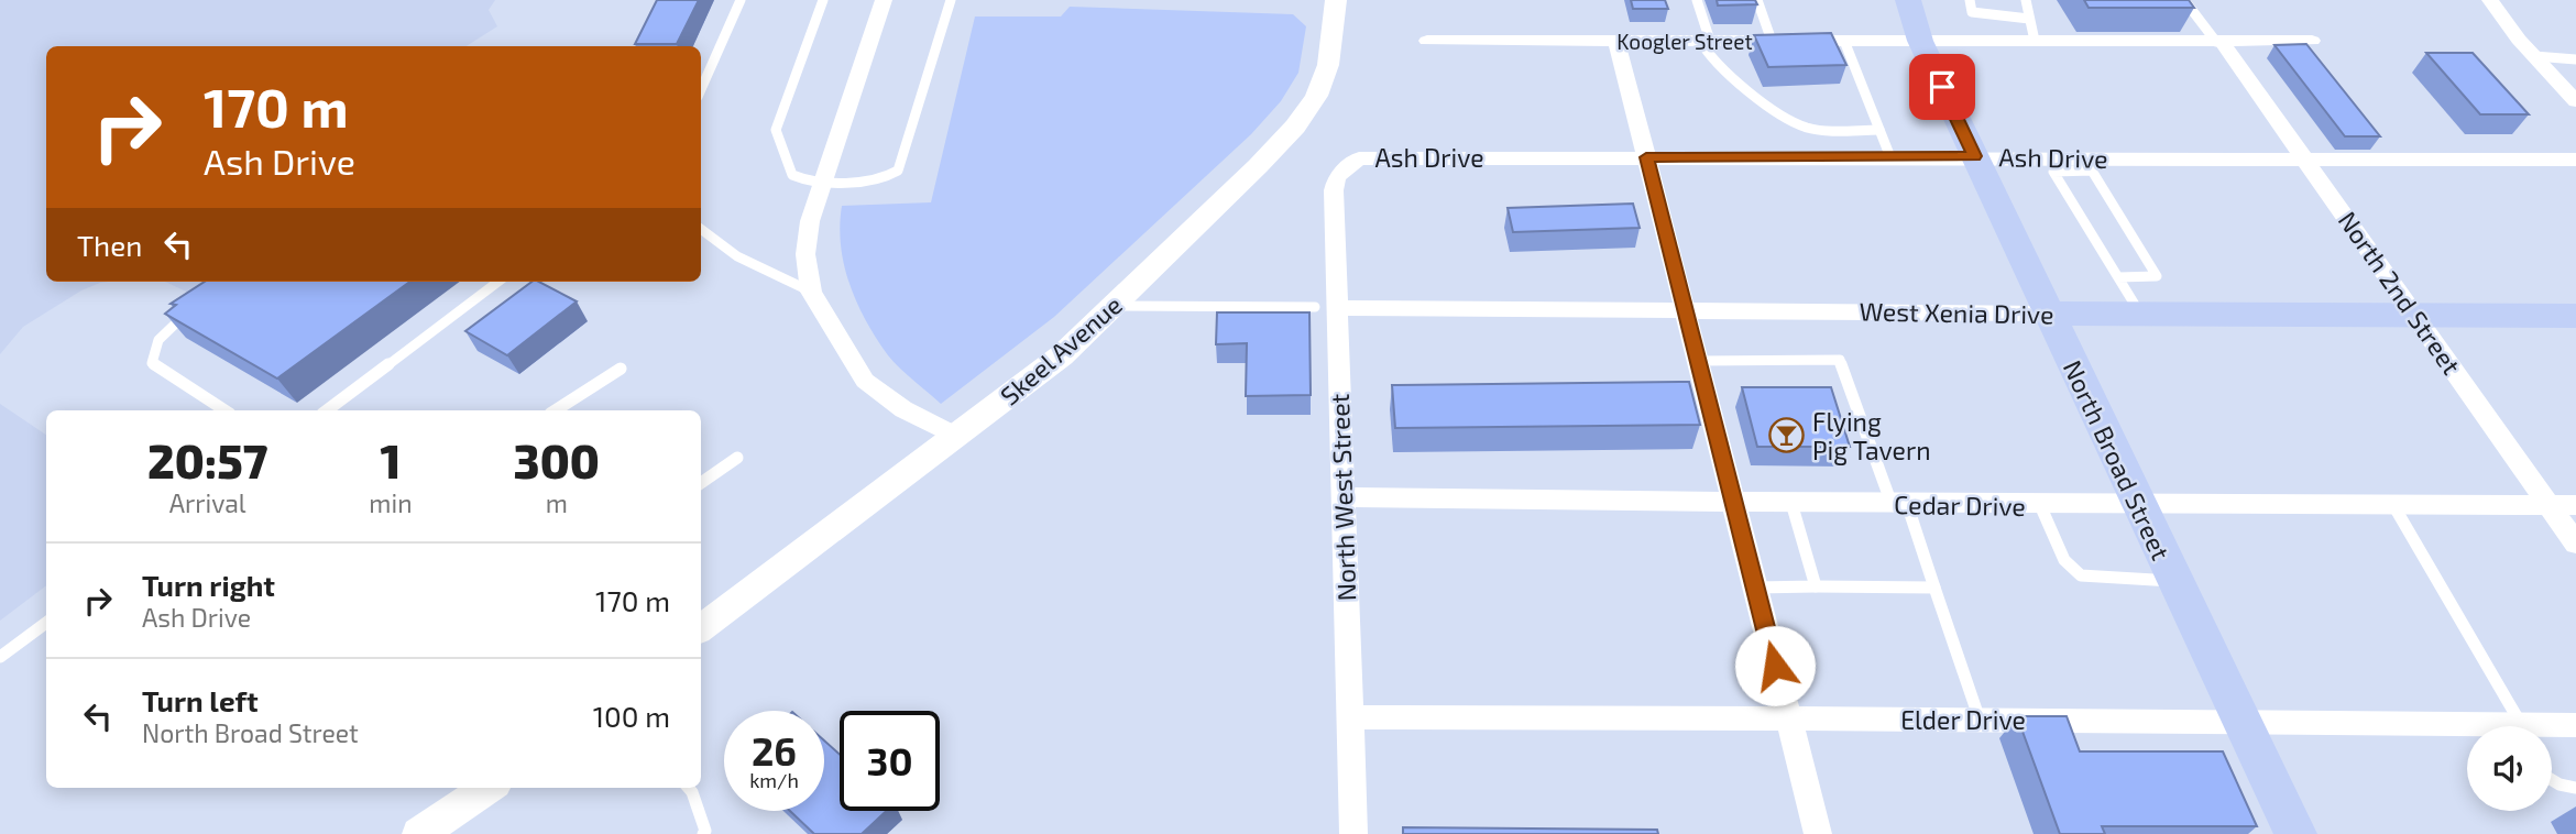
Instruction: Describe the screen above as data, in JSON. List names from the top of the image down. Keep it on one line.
{"streets":{"main road":["West Xenia Drive","North Broad Street"],"street":["Koogler Street","Ash Drive","North 2nd Street","Skeel Avenue","North West Street","Cedar Drive","Elder Drive"]},"crossings":[["Koogler Street","North 2nd Street"],["Koogler Street","North Broad Street"],["Ash Drive","North 2nd Street"],["Ash Drive","North Broad Street"],["Ash Drive","North West Street"],["North 2nd Street","West Xenia Drive"],["North 2nd Street","Cedar Drive"],["West Xenia Drive","North Broad Street"],["West Xenia Drive","North West Street"],["North Broad Street","Cedar Drive"],["North Broad Street","Elder Drive"],["North West Street","Cedar Drive"],["North West Street","Elder Drive"]],"places":{"bar":["Flying Pig Tavern"]},"page":{"turn":["170 m","Ash Drive"],"then":"Then","eta":["20:57","Arrival","1","min","300","m"],"list":[{"name":"Turn right","note":"Ash Drive","value":"170 m"},{"name":"Turn left","note":"North Broad Street","value":"100 m"}],"speed":"26 km/h","limit":"30"}}
